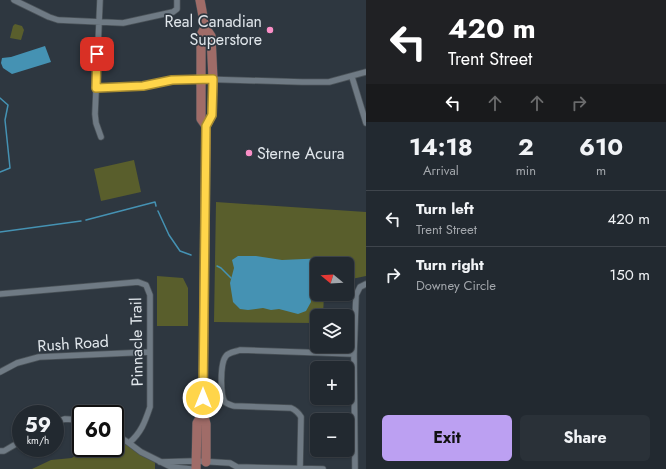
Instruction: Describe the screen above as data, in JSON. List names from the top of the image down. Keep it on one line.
{"streets":{"street":["Pinnacle Trail","Rush Road"]},"crossings":[["Pinnacle Trail","Rush Road"]],"places":["Real Canadian Superstore","Sterne Acura"],"north":"left","page":{"turn":["420 m","Trent Street"],"eta":["14:18","Arrival","2","min","610","m"],"list":[{"name":"Turn left","note":"Trent Street","value":"420 m"},{"name":"Turn right","note":"Downey Circle","value":"150 m"}],"map_buttons":["+","−"],"speed":"59 km/h","limit":"60","buttons":["Exit","Share"]}}
